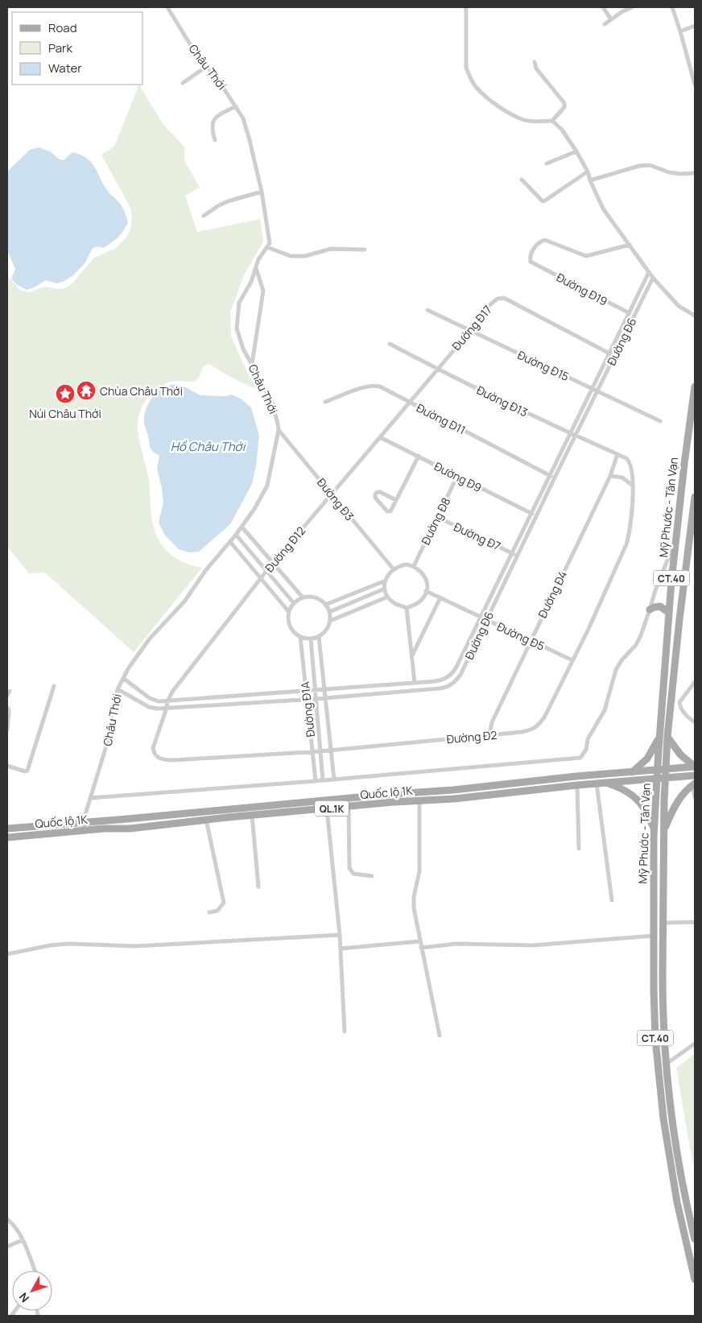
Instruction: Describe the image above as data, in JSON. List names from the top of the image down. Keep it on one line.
{"streets":{"main road":["Mỹ Phước - Tân Vạn","CT.40","Quốc lộ 1K","QL.1K"],"street":["Châu Thới","Đường Đ19","Đường Đ17","Đường Đ6","Đường Đ15","Đường Đ13","Đường Đ11","Đường Đ9","Đường Đ3","Đường Đ8","Đường Đ7","Đường Đ12","Đường Đ4","Đường Đ5","Đường Đ1A","Đường Đ2"]},"crossings":[["Châu Thới","Đường Đ6"],["Châu Thới","Đường Đ3"],["Châu Thới","Quốc lộ 1K"],["Đường Đ19","Đường Đ6"],["Đường Đ17","Đường Đ6"],["Đường Đ17","Đường Đ15"],["Đường Đ17","Đường Đ13"],["Đường Đ17","Đường Đ11"],["Đường Đ17","Đường Đ12"],["Đường Đ6","Đường Đ15"],["Đường Đ6","Đường Đ13"],["Đường Đ6","Đường Đ11"],["Đường Đ6","Đường Đ9"],["Đường Đ6","Đường Đ7"],["Đường Đ6","Đường Đ12"],["Đường Đ6","Đường Đ5"],["Đường Đ6","Đường Đ1A"],["Đường Đ6","Đường Đ2"],["Đường Đ13","Đường Đ4"],["Đường Đ13","Đường Đ2"],["Đường Đ11","Đường Đ12"],["Đường Đ9","Đường Đ8"],["Đường Đ9","Đường Đ12"],["Đường Đ3","Đường Đ8"],["Đường Đ3","Đường Đ12"],["Đường Đ3","Đường Đ5"],["Mỹ Phước - Tân Vạn","Quốc lộ 1K"],["Đường Đ8","Đường Đ7"],["Đường Đ8","Đường Đ5"],["Đường Đ4","Đường Đ5"],["Đường Đ4","Đường Đ2"],["Đường Đ5","Đường Đ2"],["Đường Đ1A","Đường Đ2"]],"water":["Hồ Châu Thới"],"places":{"temple":["Chùa Châu Thới"],"place":["Núi Châu Thới"]},"legend":["Road","Park","Water"],"north":"bottom left"}
